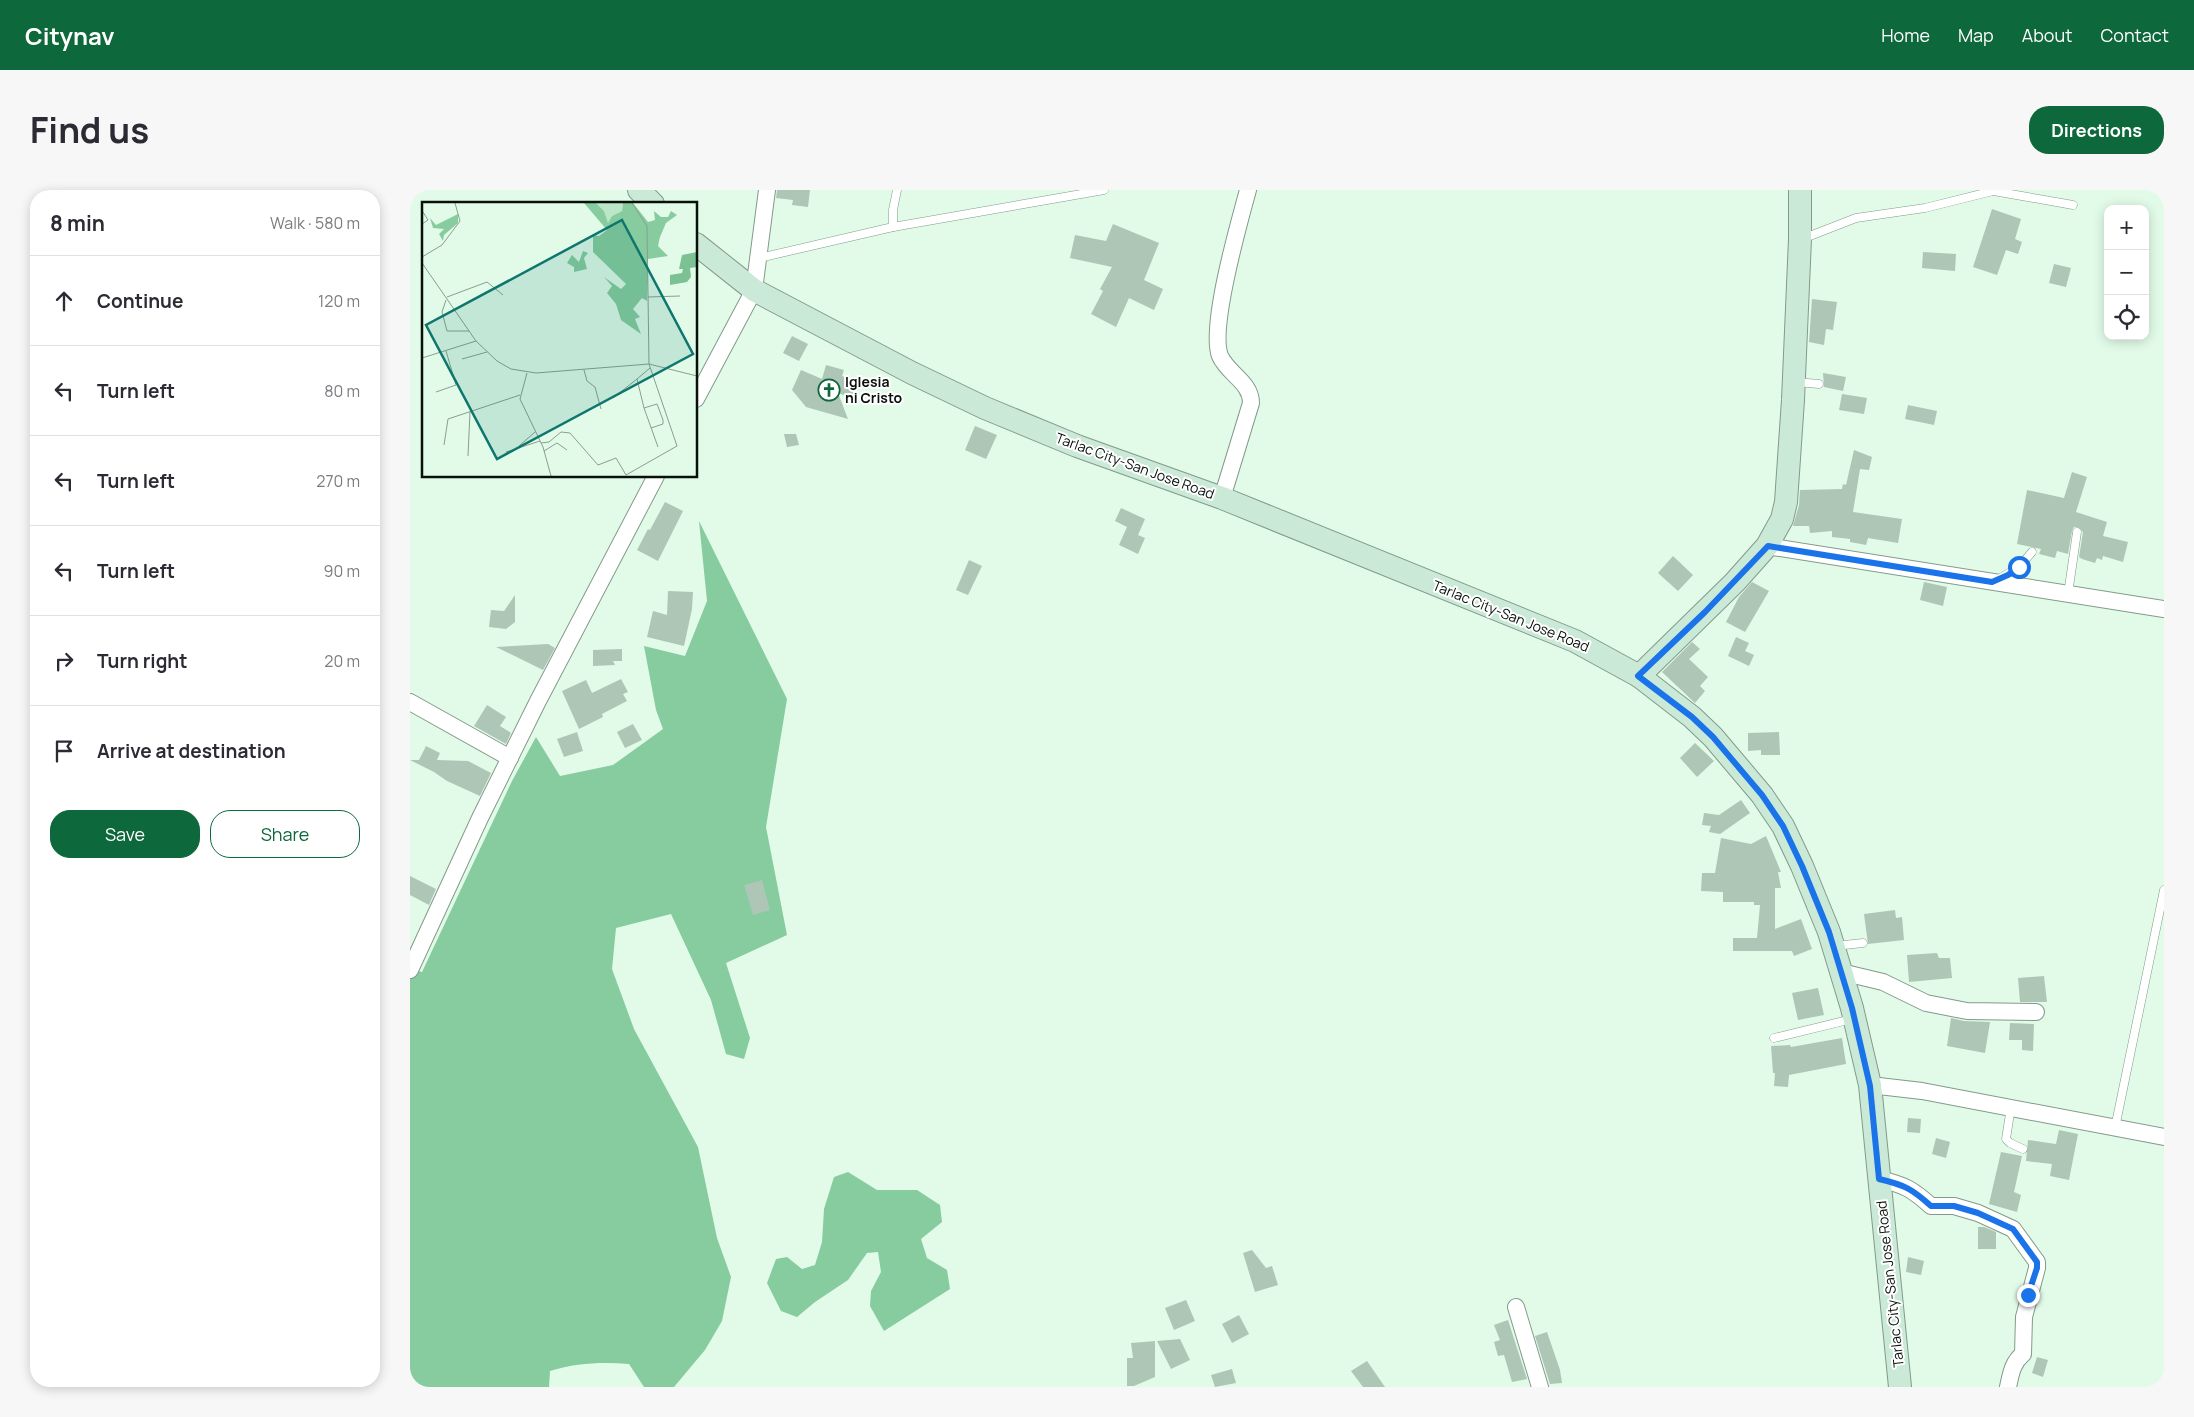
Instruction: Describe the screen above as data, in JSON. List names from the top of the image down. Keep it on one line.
{"streets":{"main road":["Tarlac City-San Jose Road"]},"places":{"church":["Iglesia ni Cristo"]},"page":{"header":"Citynav","nav":["Home","Map","About","Contact"],"title":"Find us","buttons":["Directions",["Save","Share"]],"heading":["8 min","Walk · 580 m"],"map_buttons":["+","−"],"list":[["Continue","120 m"],["Turn left","80 m"],["Turn left","270 m"],["Turn left","90 m"],["Turn right","20 m"],"Arrive at destination"]}}
